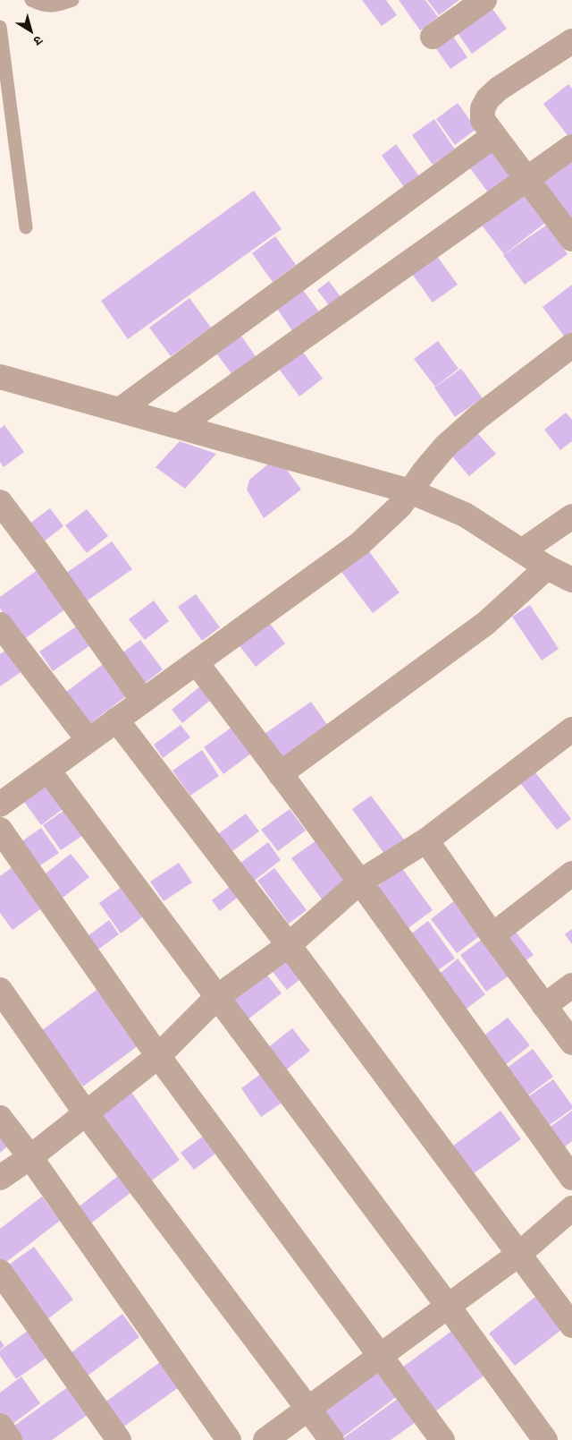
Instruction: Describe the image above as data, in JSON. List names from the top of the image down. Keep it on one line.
{"north":"bottom right"}
